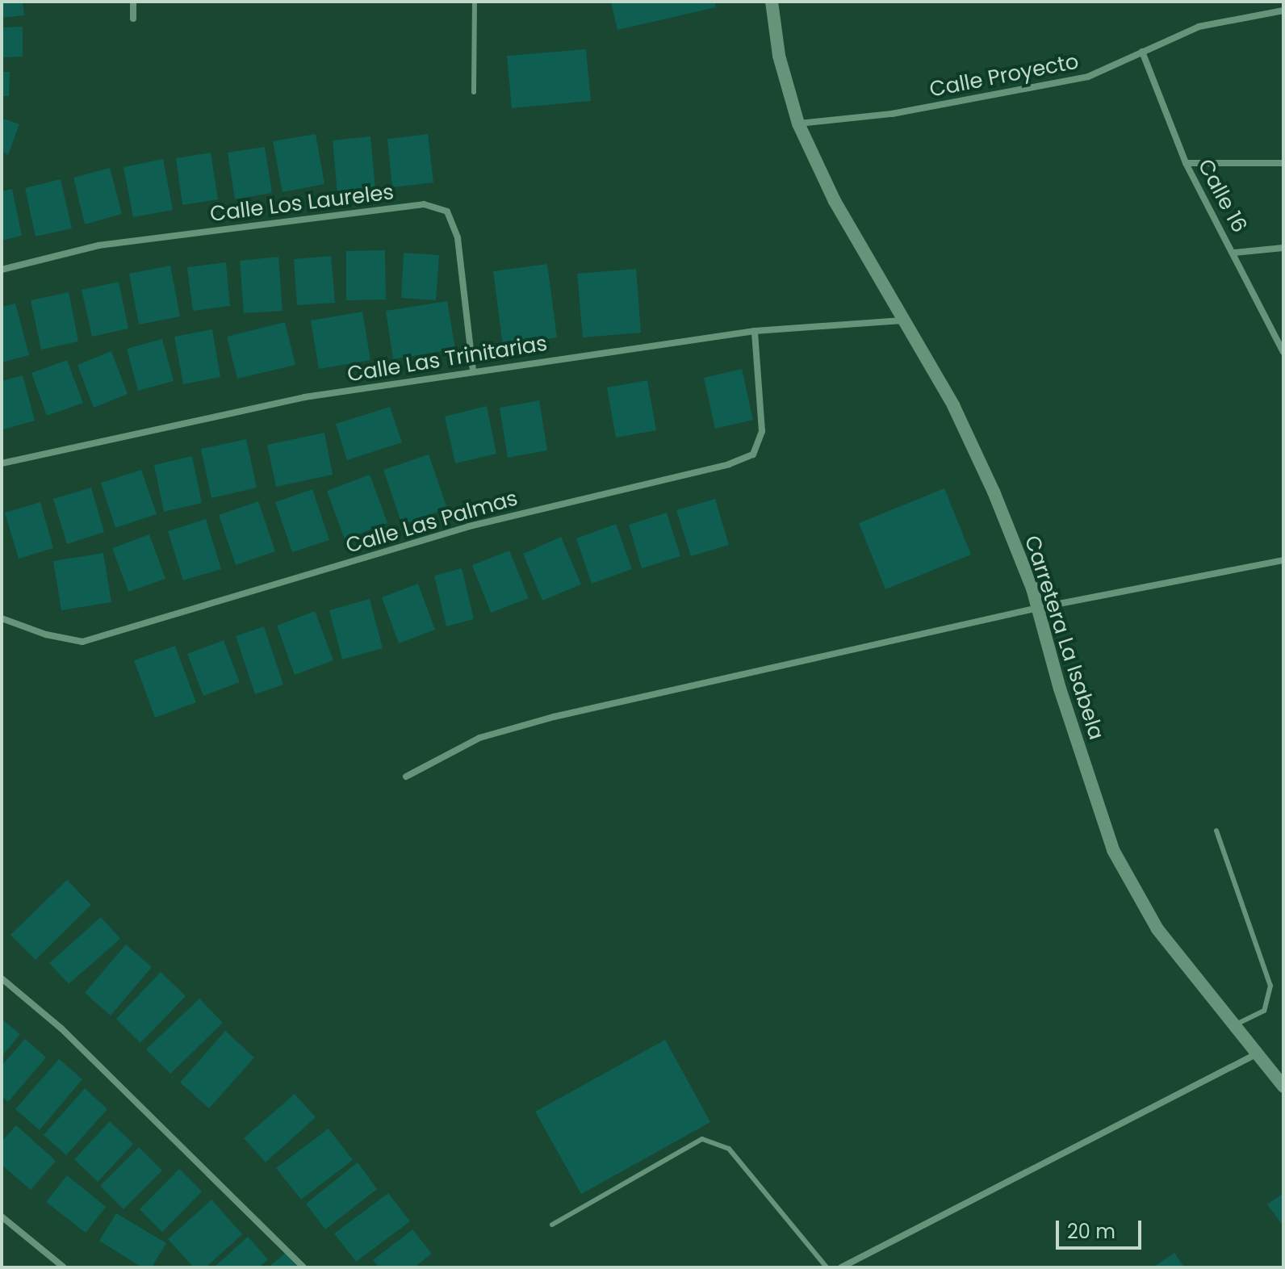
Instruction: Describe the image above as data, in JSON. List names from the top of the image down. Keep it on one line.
{"streets":{"main road":["Carretera La Isabela"],"street":["Calle Proyecto","Calle 16","Calle Los Laureles","Calle Las Trinitarias","Calle Las Palmas"]},"crossings":[["Calle Proyecto","Calle 16"],["Calle Proyecto","Carretera La Isabela"],["Calle Los Laureles","Calle Las Trinitarias"],["Calle Las Trinitarias","Calle Las Palmas"],["Calle Las Trinitarias","Carretera La Isabela"]],"scale_bar":"20 m"}
